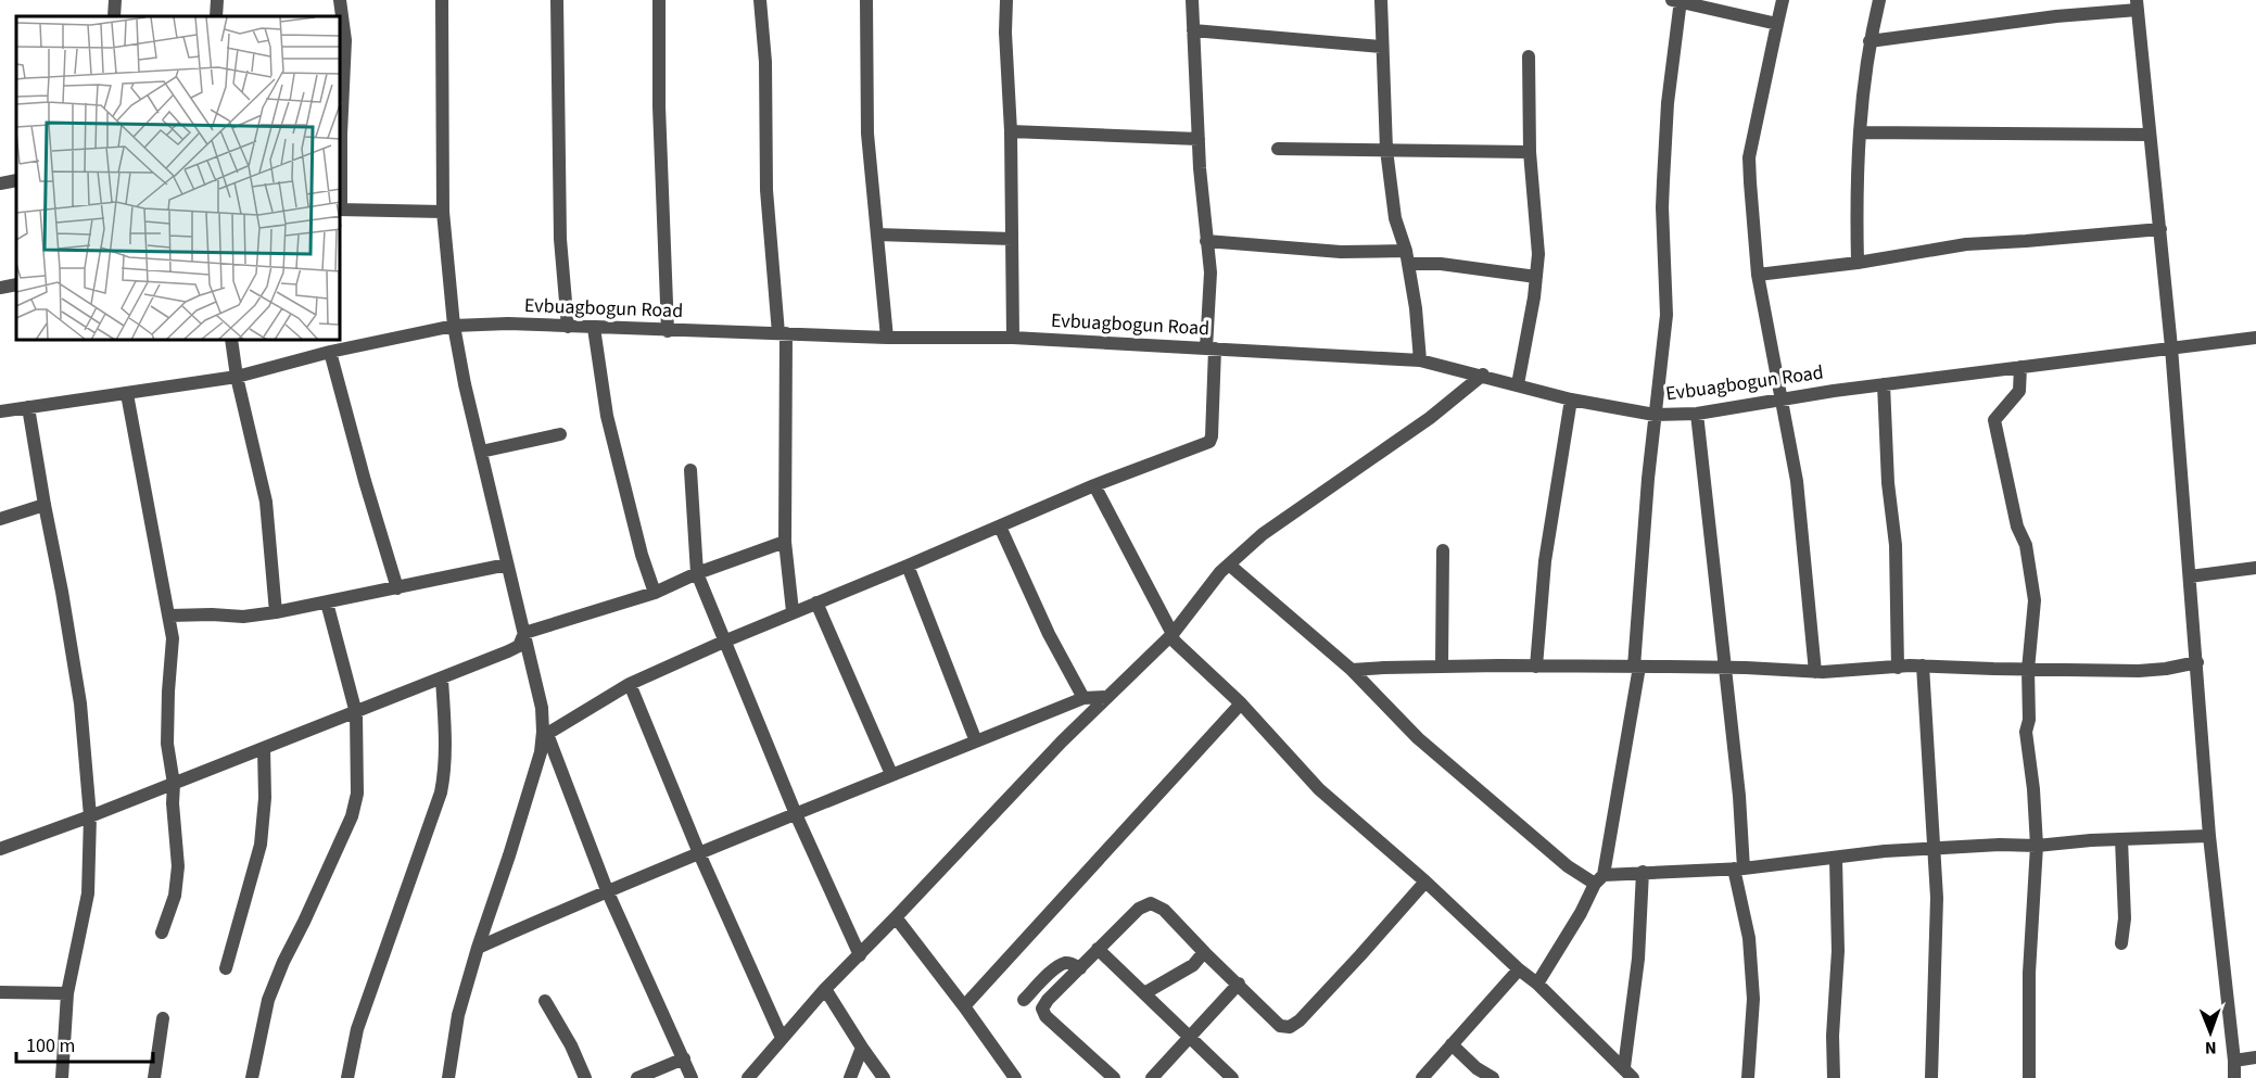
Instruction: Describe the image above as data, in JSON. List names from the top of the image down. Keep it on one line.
{"streets":{"street":["Evbuagbogun Road"]},"scale_bar":"100 m","north":"bottom"}
